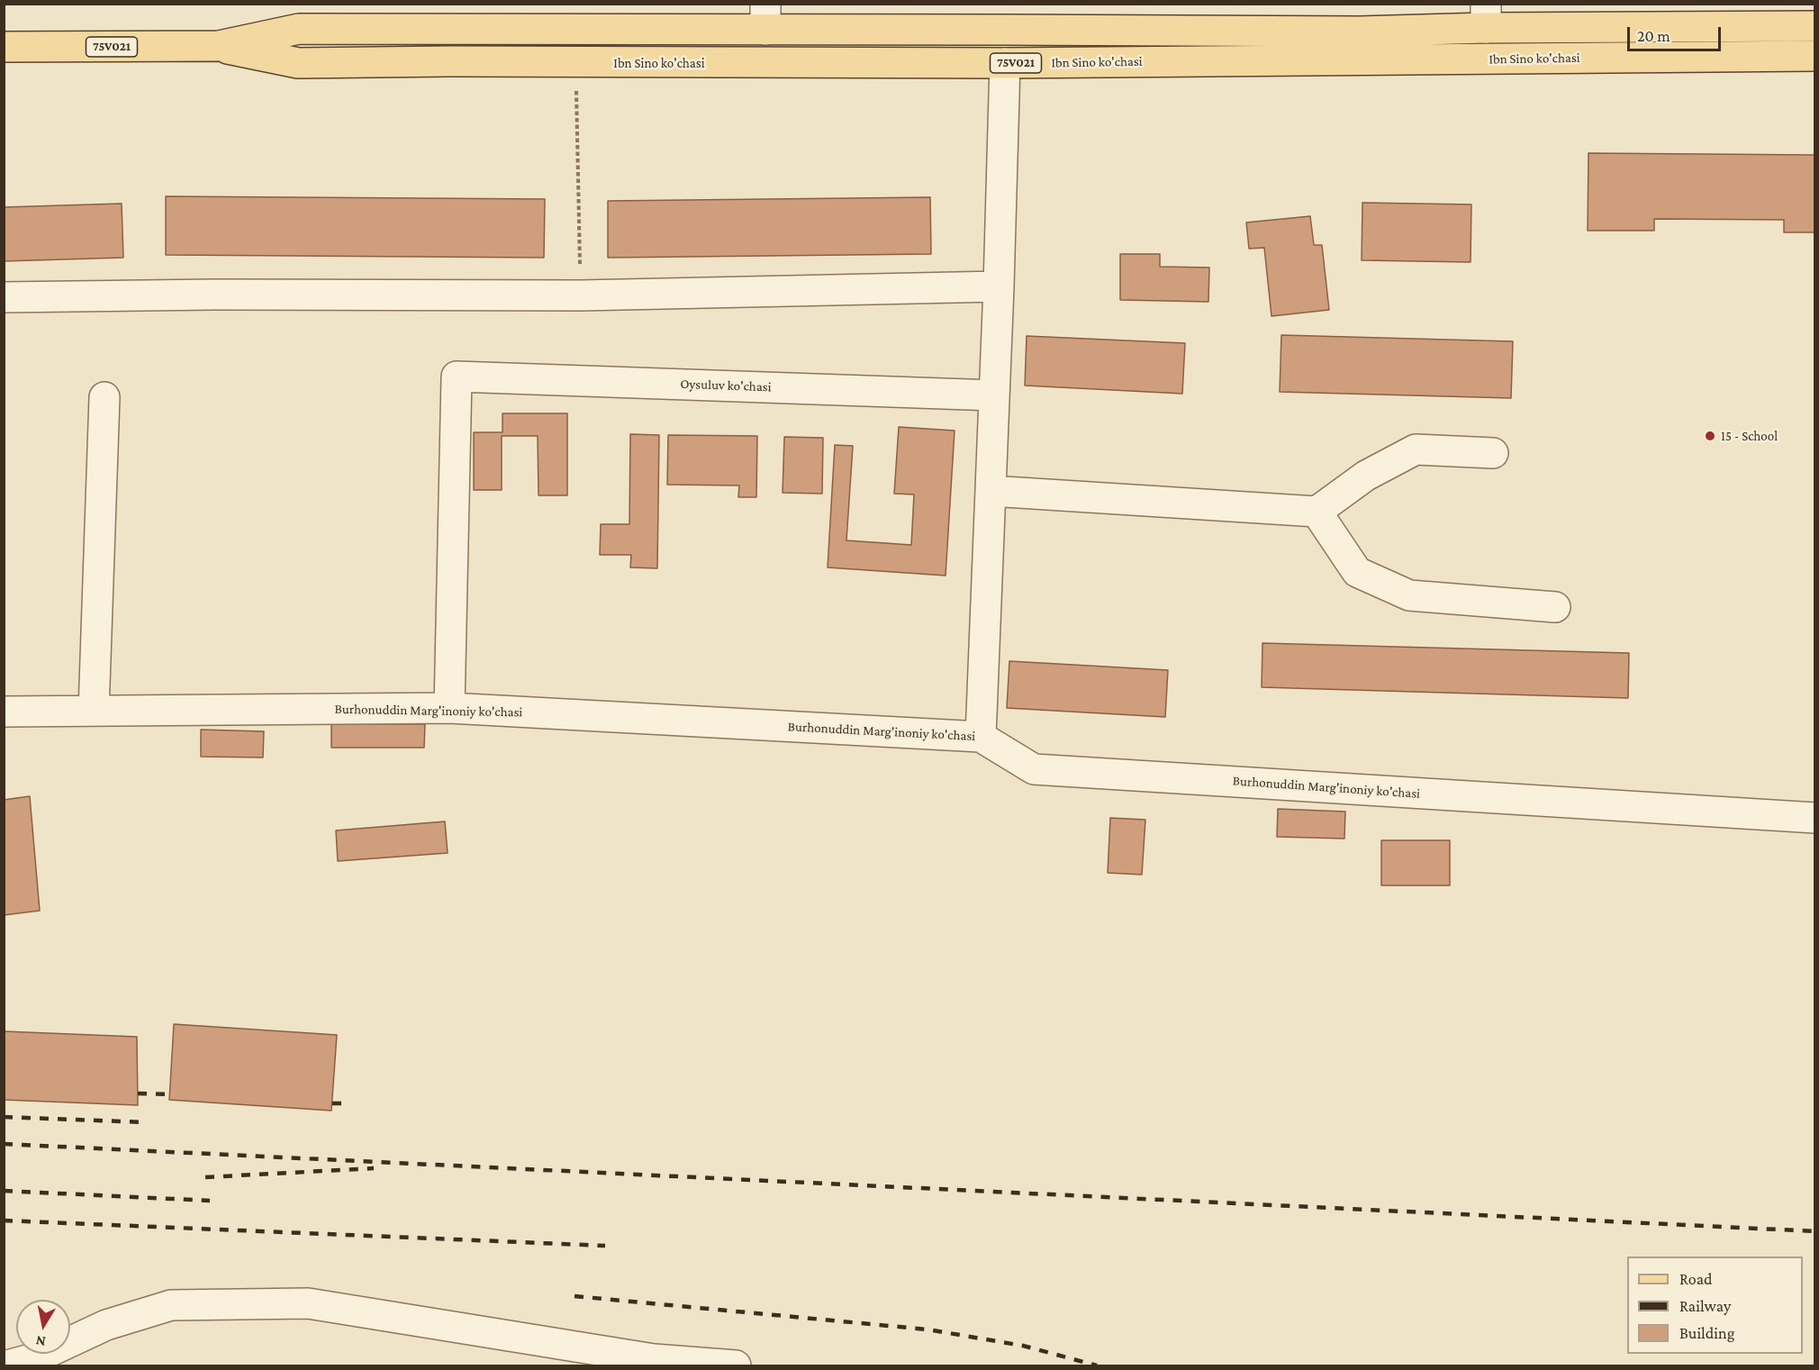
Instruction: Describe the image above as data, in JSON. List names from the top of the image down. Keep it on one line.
{"streets":{"main road":["75V021","Ibn Sino ko'chasi"],"street":["Oysuluv ko'chasi","Burhonuddin Marg'inoniy ko'chasi"]},"crossings":[["Oysuluv ko'chasi","Burhonuddin Marg'inoniy ko'chasi"]],"places":["15 - School"],"legend":["Road","Railway","Building"],"scale_bar":"20 m","north":"bottom"}
